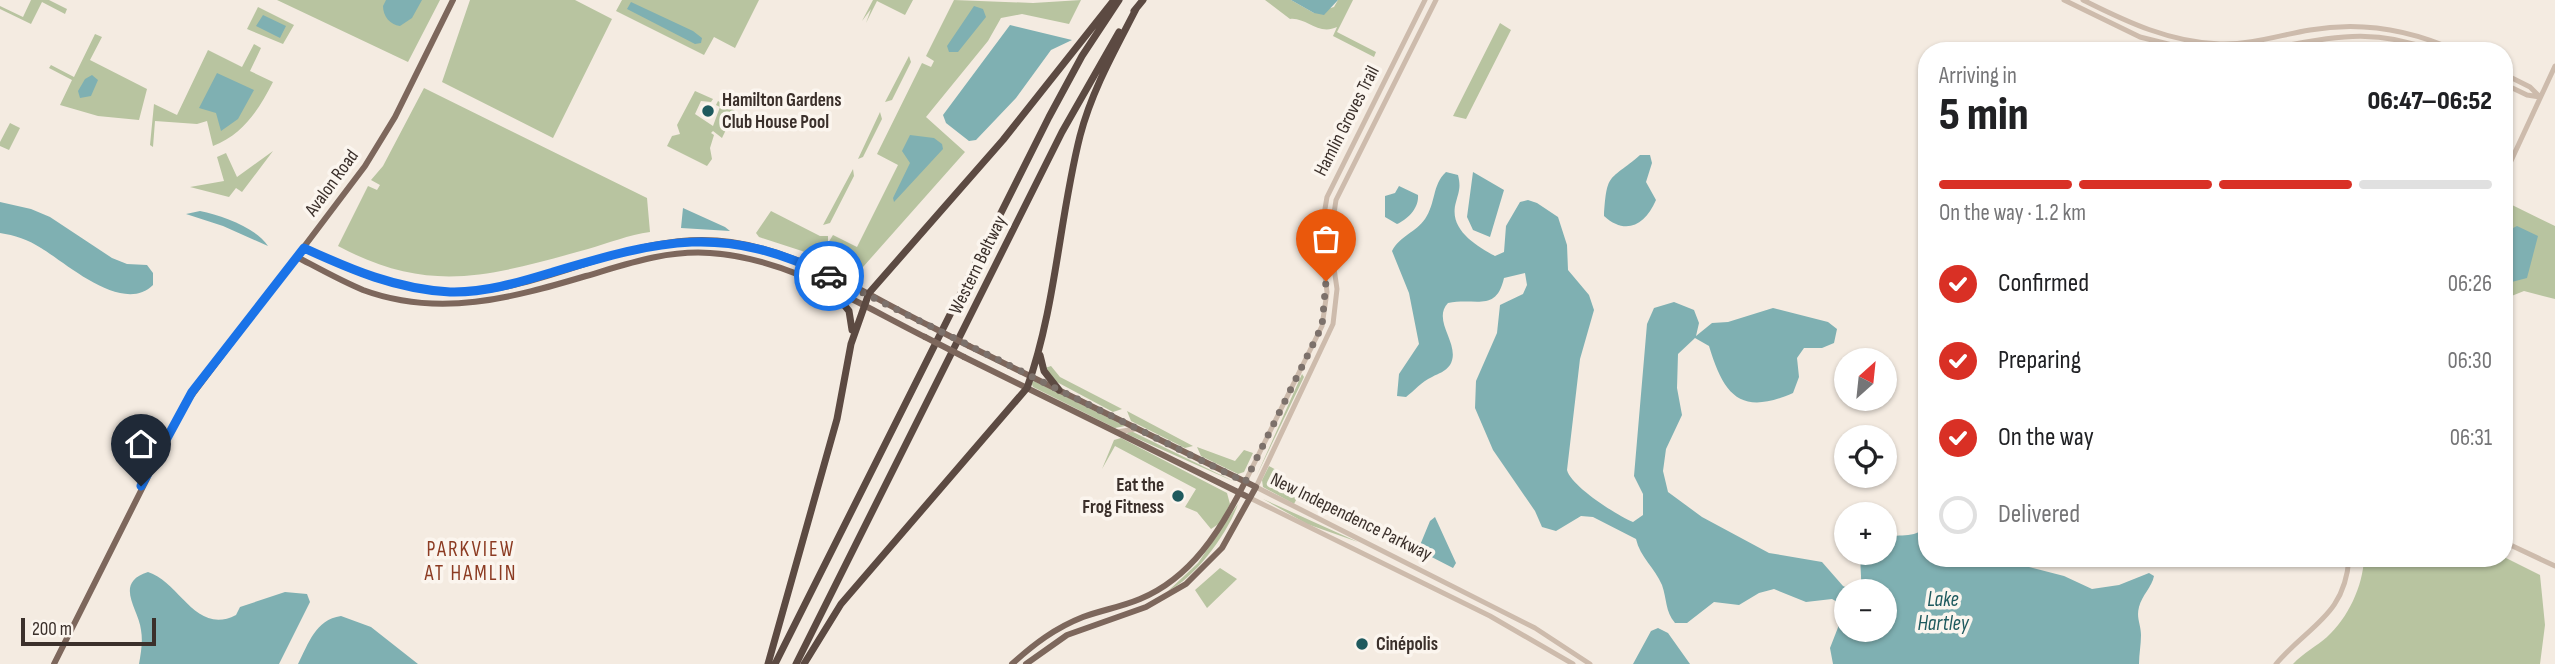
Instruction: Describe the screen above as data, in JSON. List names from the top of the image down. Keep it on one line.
{"streets":{"highway":["Western Beltway"],"main road":["Hamlin Groves Trail","Avalon Road","New Independence Parkway"]},"crossings":[["Hamlin Groves Trail","New Independence Parkway"],["Avalon Road","New Independence Parkway"]],"districts":["PARKVIEW AT HAMLIN"],"water":["Lake Hartley"],"places":["Hamilton Gardens Club House Pool","Eat the Frog Fitness","Cinépolis"],"scale_bar":"200 m","north":"top right","page":{"heading":["5 min","Arriving in","06:47–06:52"],"bar":"On the way · 1.2 km","list":[["Confirmed","06:26"],["Preparing","06:30"],["On the way","06:31"],"Delivered"],"map_buttons":["+","−"],"scale":"200 m"}}
